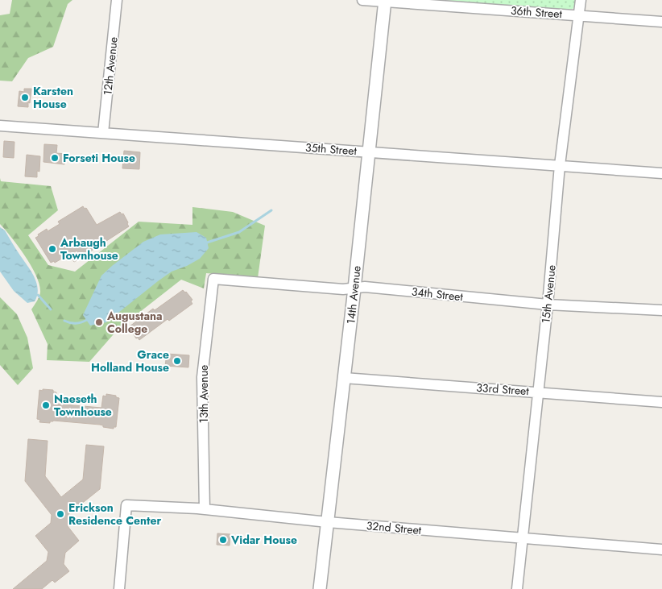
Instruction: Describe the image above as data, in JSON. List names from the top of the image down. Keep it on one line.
{"streets":{"street":["36th Street","12th Avenue","35th Street","34th Street","15th Avenue","14th Avenue","33rd Street","13th Avenue","32nd Street"]},"crossings":[["36th Street","15th Avenue"],["36th Street","14th Avenue"],["12th Avenue","35th Street"],["35th Street","15th Avenue"],["35th Street","14th Avenue"],["34th Street","15th Avenue"],["34th Street","14th Avenue"],["34th Street","13th Avenue"],["15th Avenue","33rd Street"],["15th Avenue","32nd Street"],["14th Avenue","33rd Street"],["14th Avenue","32nd Street"],["13th Avenue","32nd Street"]],"places":["Karsten House","Forseti House","Arbaugh Townhouse","Augustana College","Grace Holland House","Naeseth Townhouse","Erickson Residence Center","Vidar House"]}
